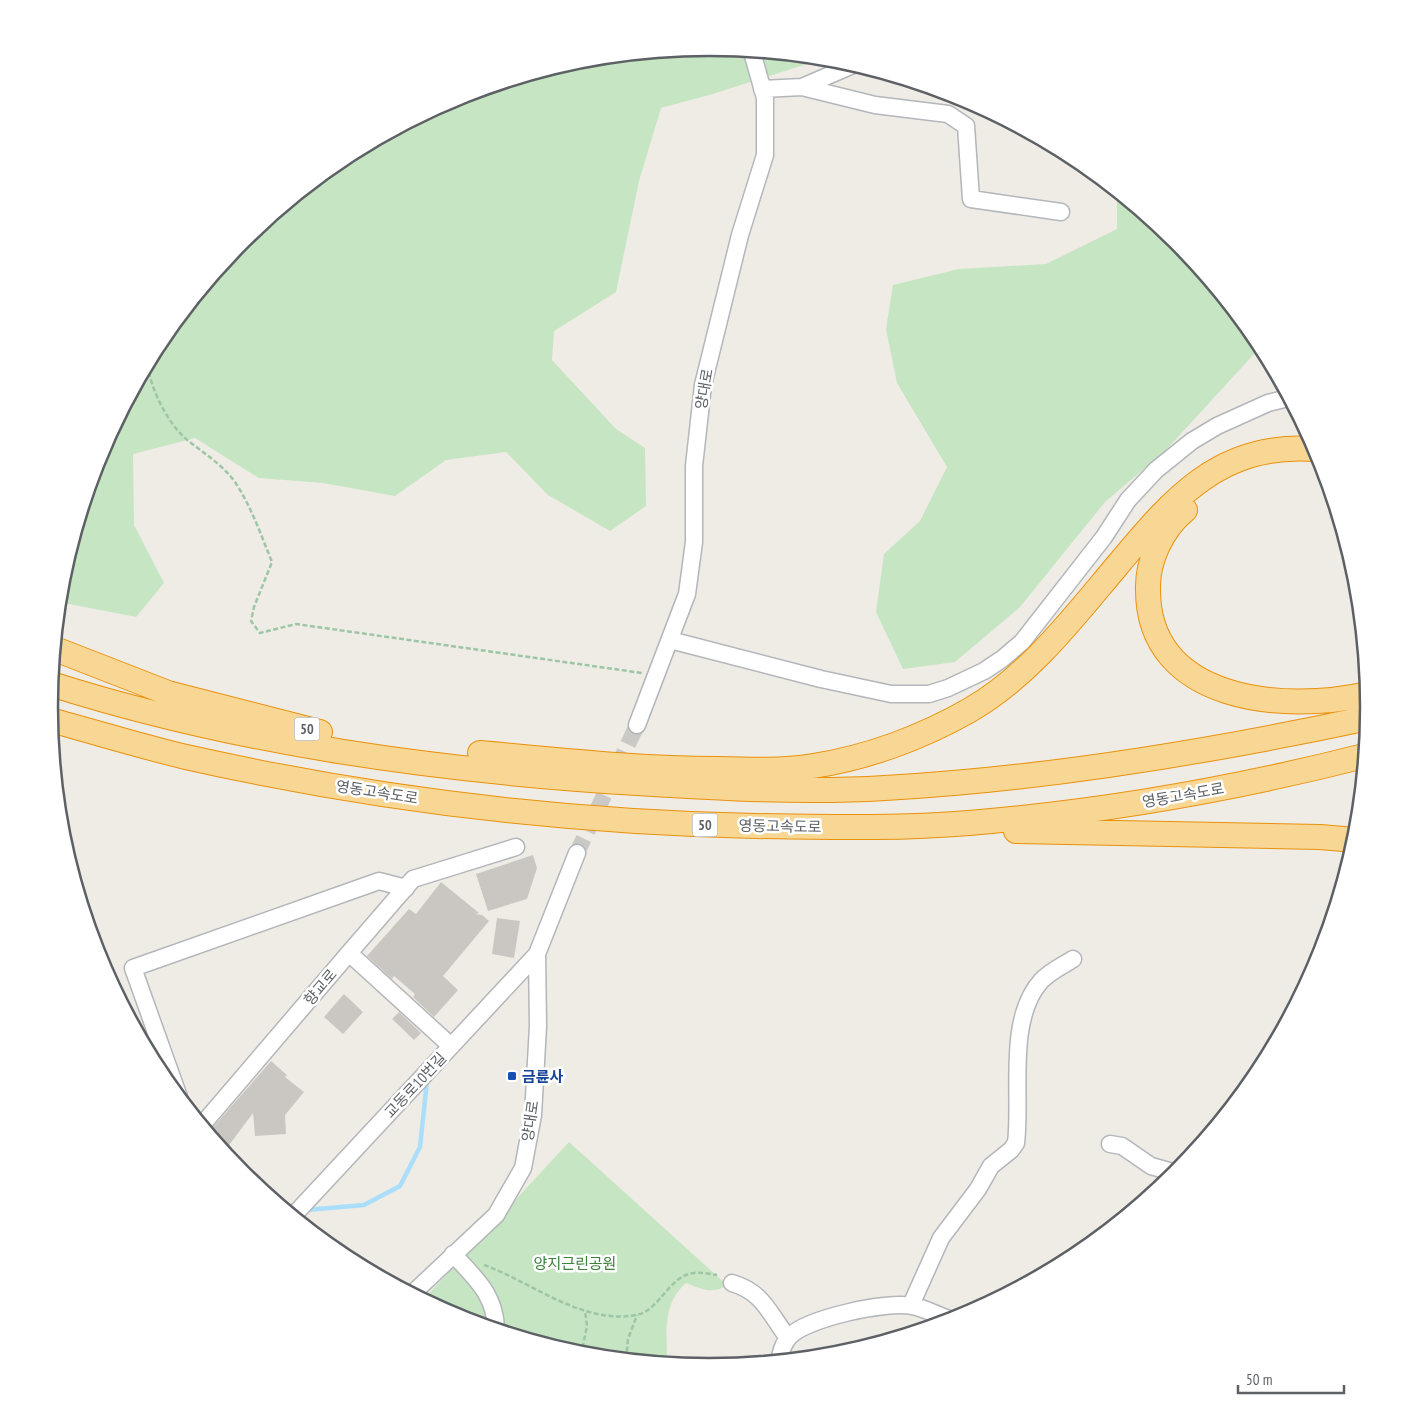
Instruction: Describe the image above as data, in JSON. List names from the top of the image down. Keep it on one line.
{"streets":{"highway":["50","영동고속도로"],"street":["양대로","향교로","교동로10번길"]},"crossings":[["양대로","교동로10번길"]],"parks":["양지근린공원"],"places":{"transit":["금륜사"]},"scale_bar":"50 m"}
